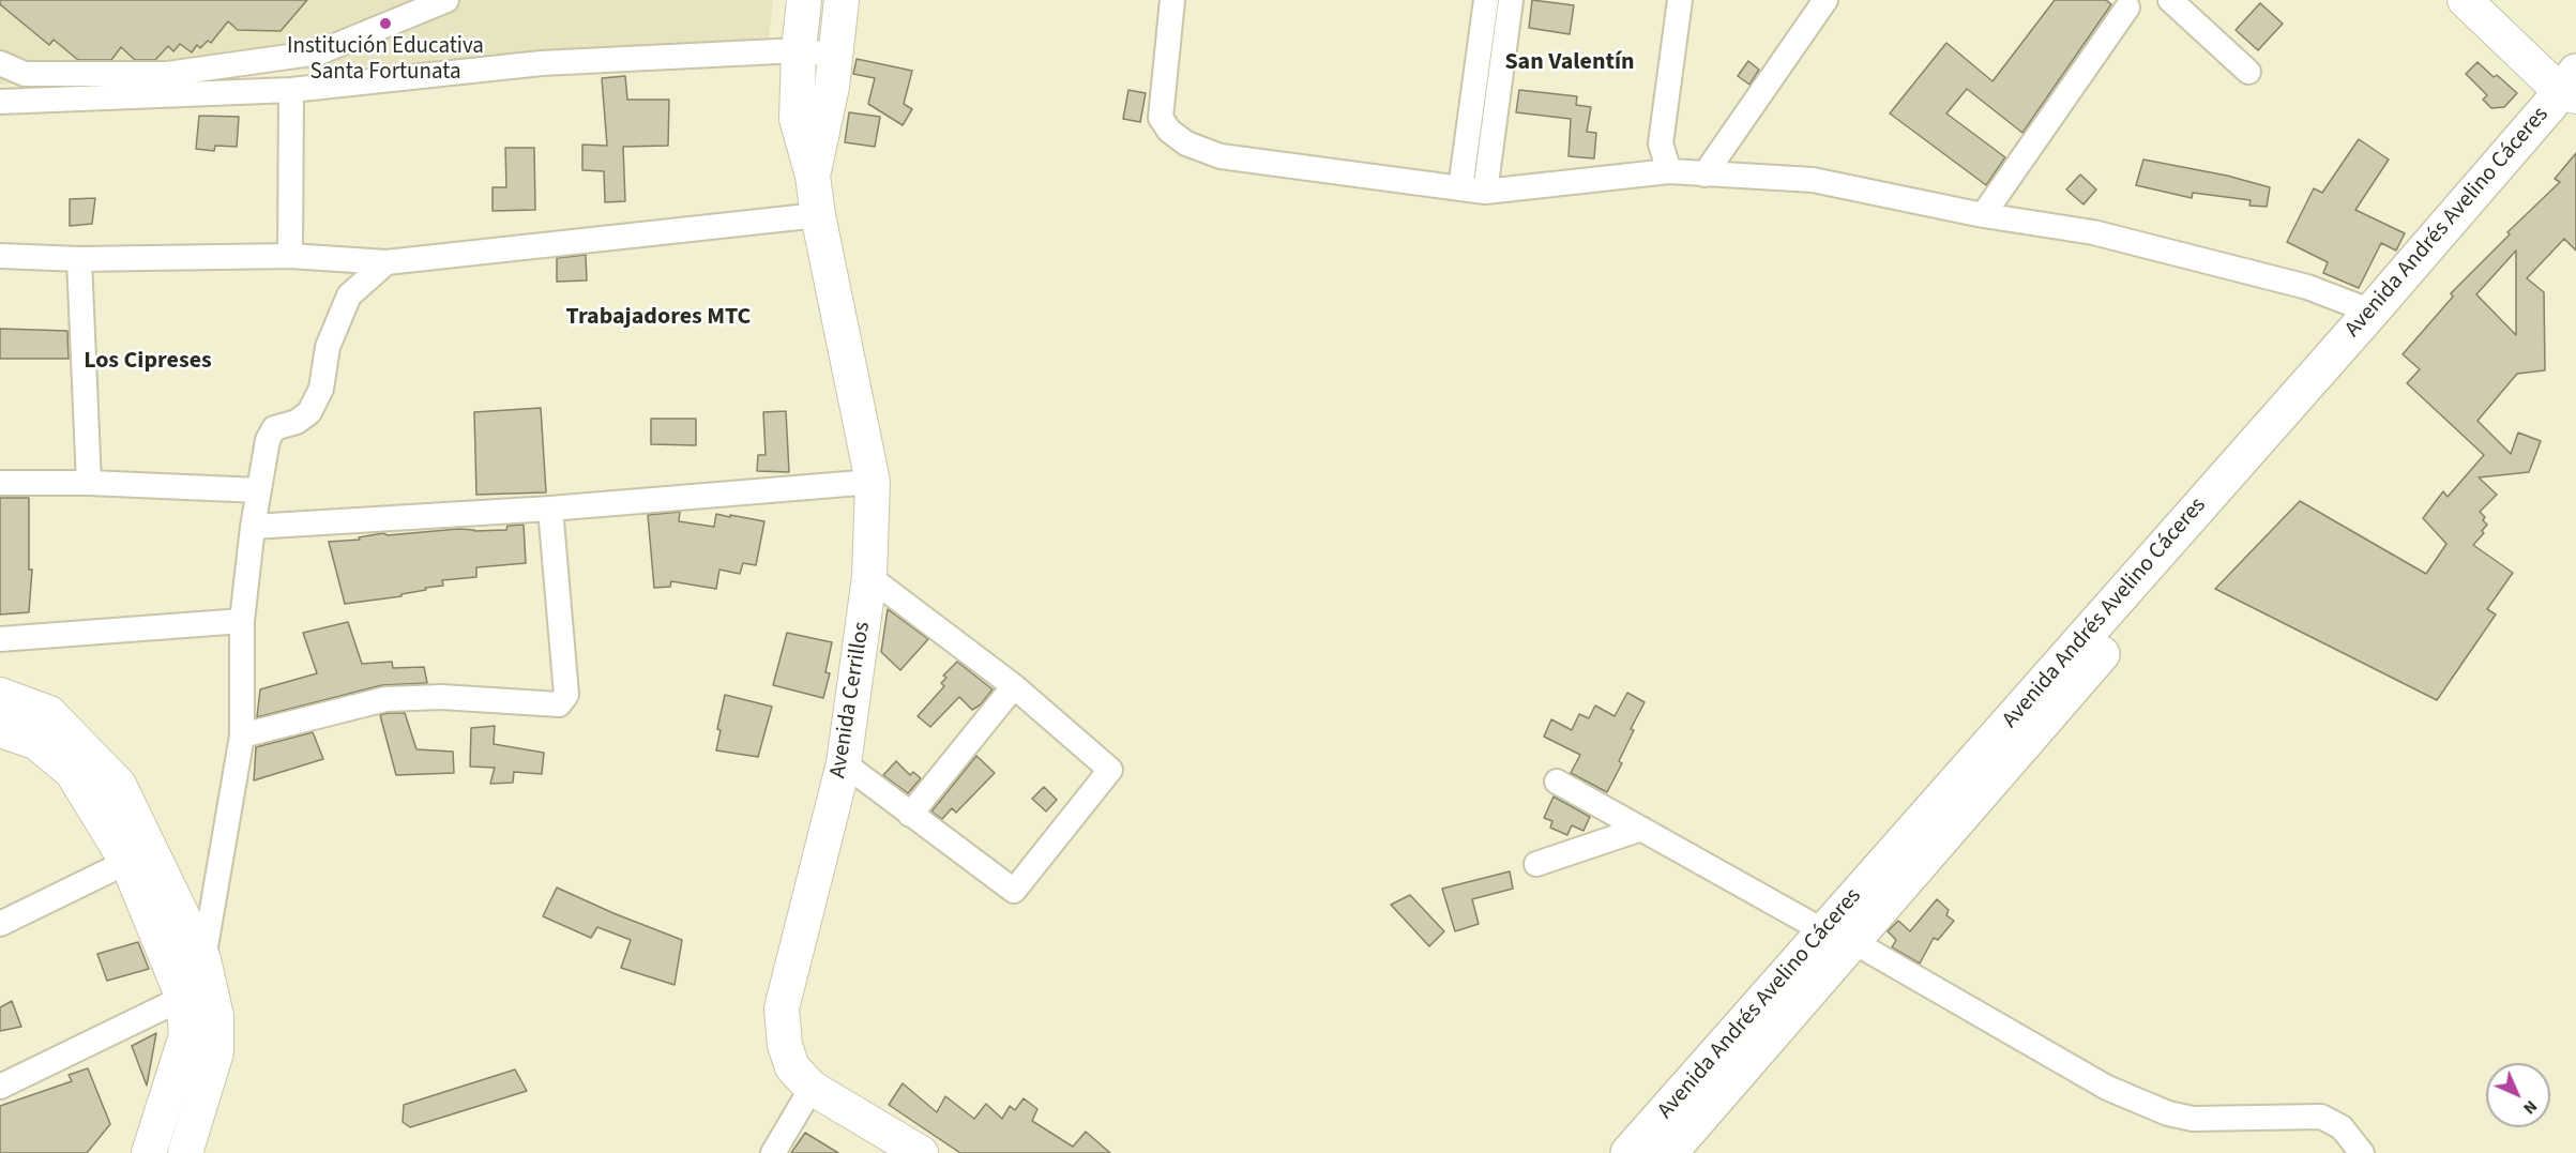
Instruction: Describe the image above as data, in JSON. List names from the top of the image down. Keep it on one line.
{"streets":{"highway":["Avenida Andrés Avelino Cáceres"],"street":["Avenida Cerrillos"]},"districts":["San Valentín","Trabajadores MTC","Los Cipreses"],"places":["Institución Educativa Santa Fortunata"],"north":"bottom right"}
